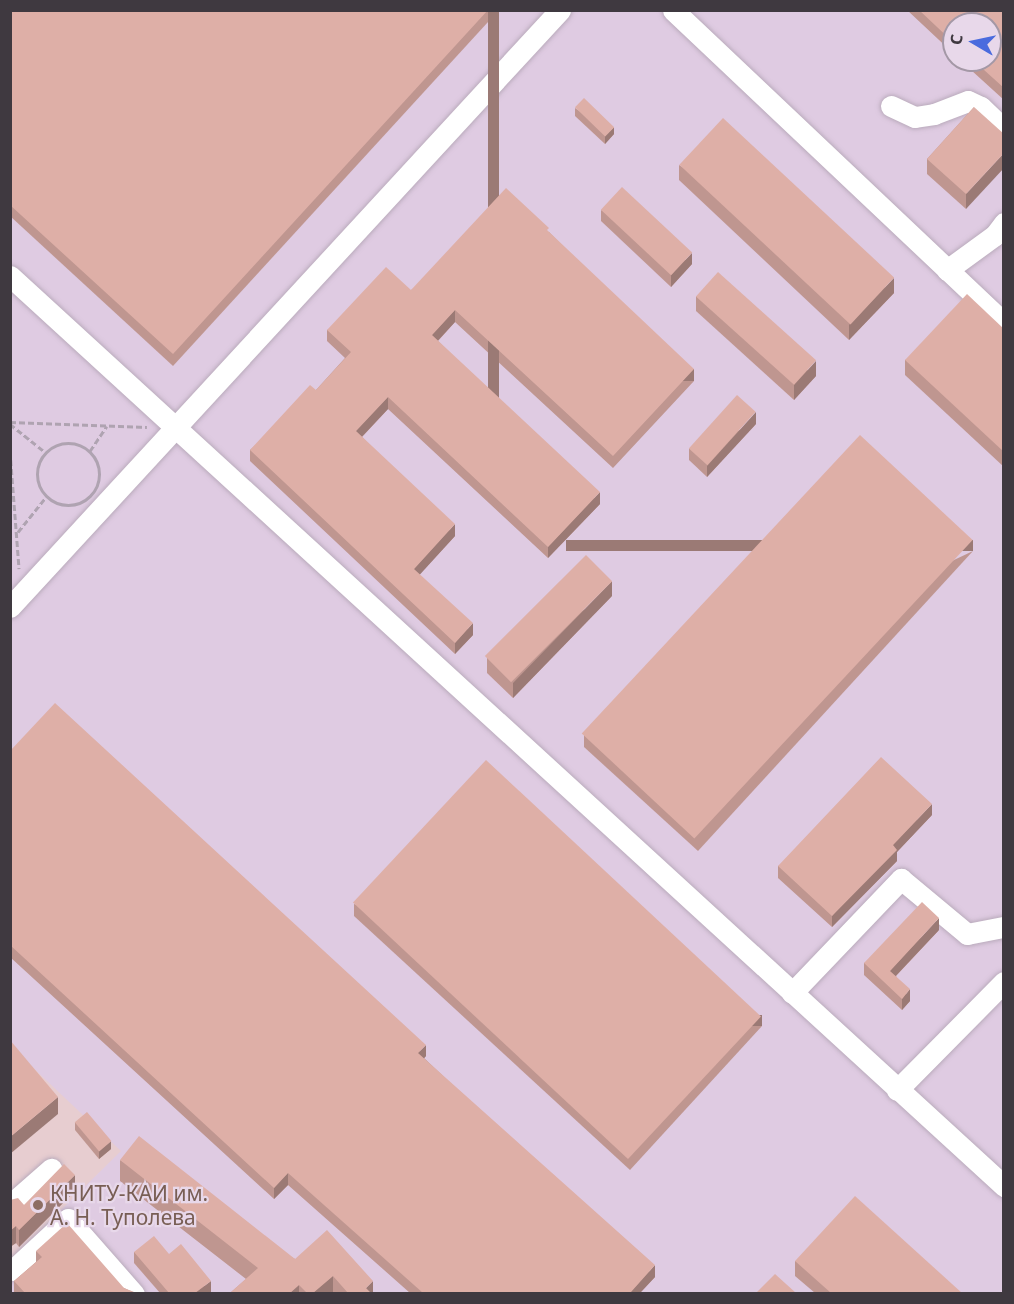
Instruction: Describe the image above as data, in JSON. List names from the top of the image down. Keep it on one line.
{"places":["КНИТУ-КАИ им. А. Н. Туполева"],"north":"left"}
